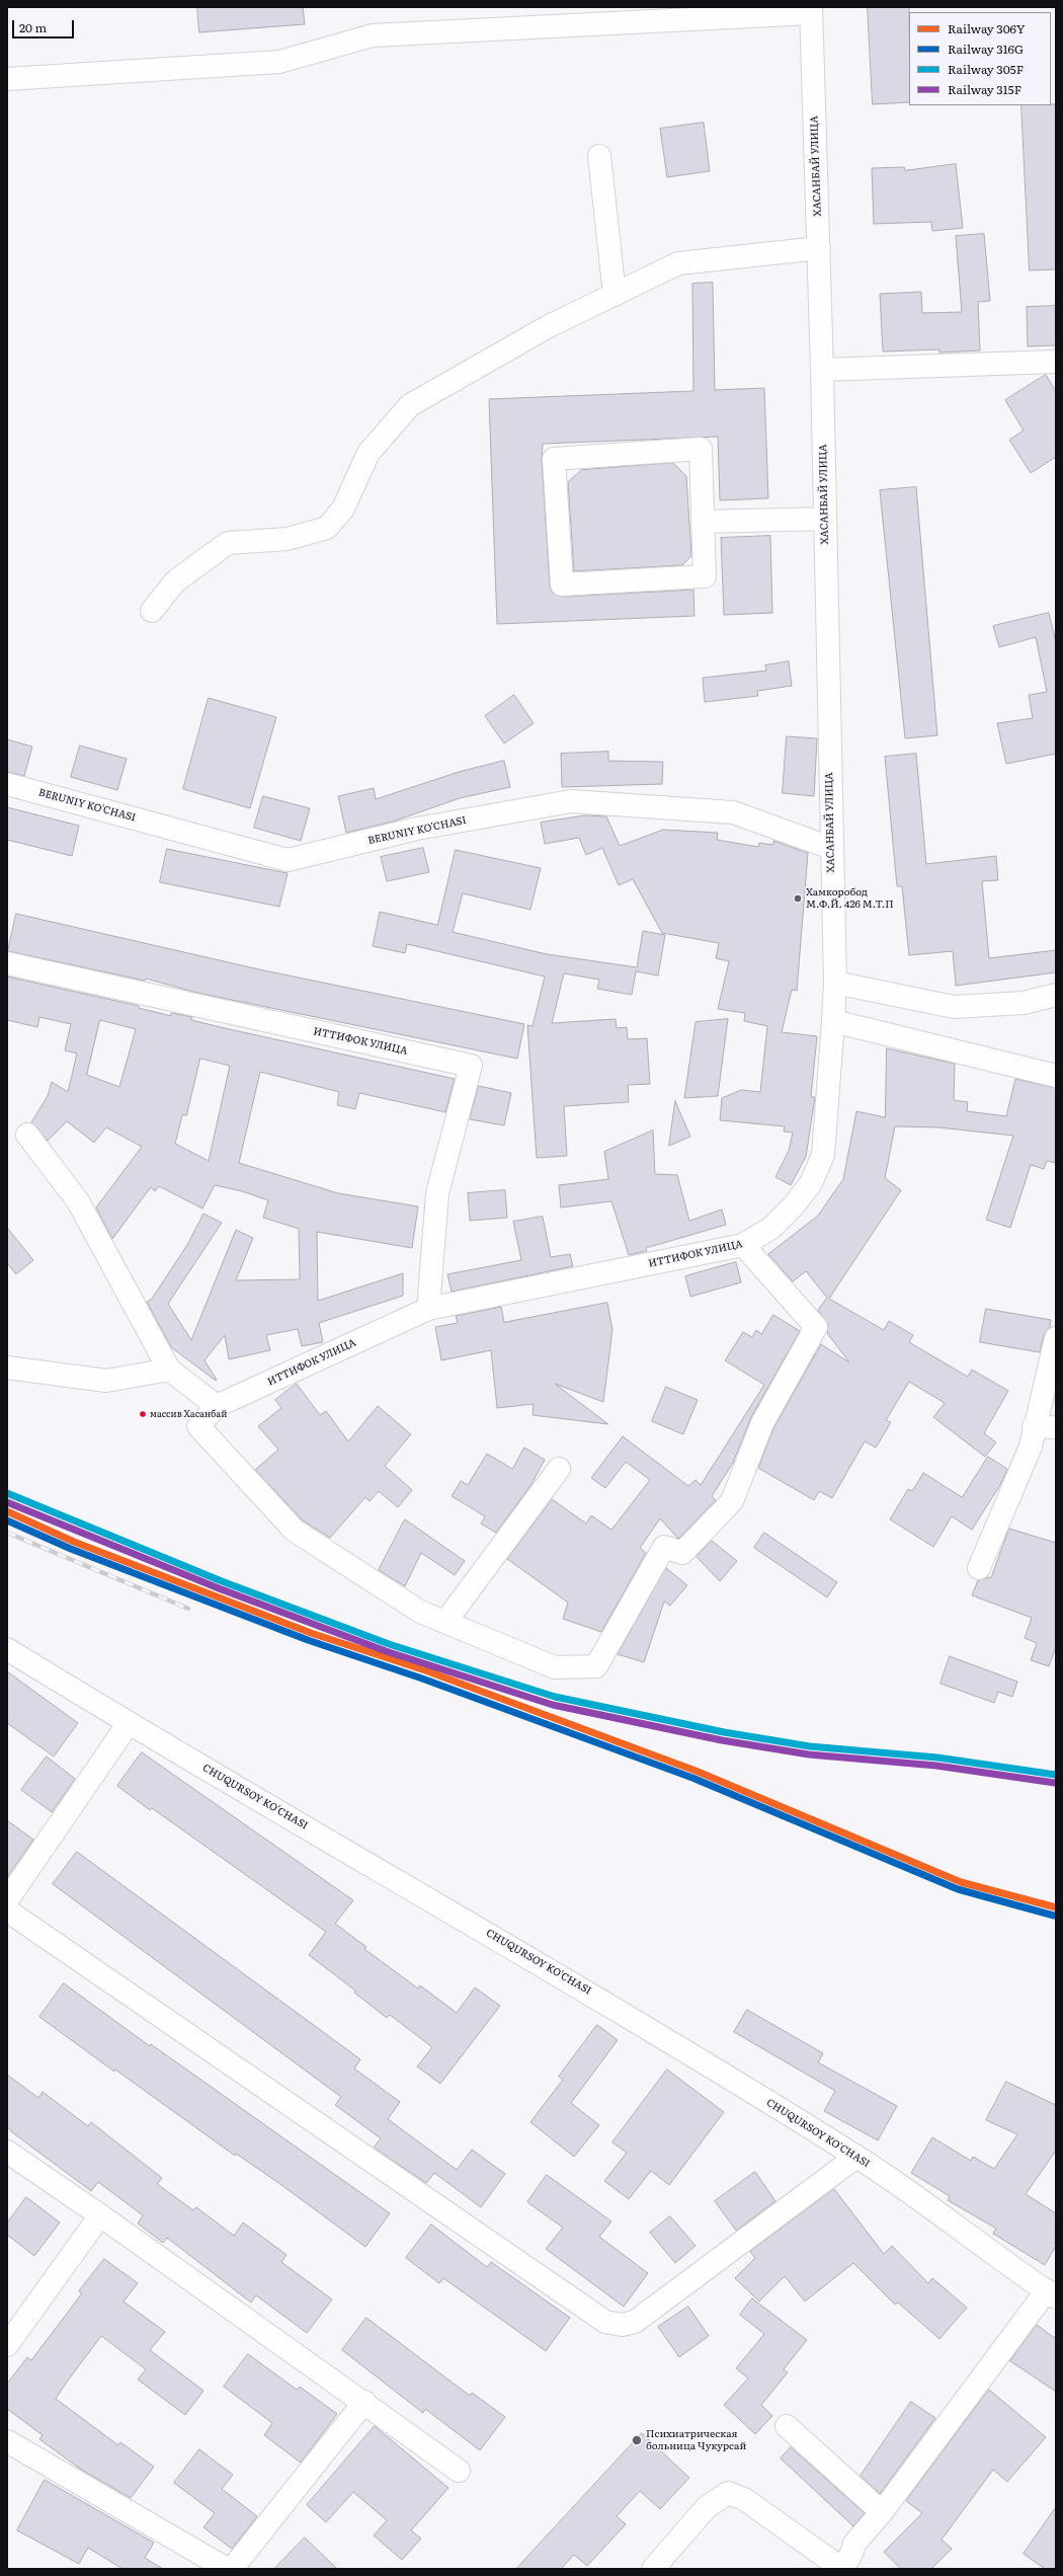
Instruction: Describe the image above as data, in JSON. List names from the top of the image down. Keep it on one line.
{"streets":{"street":["ХАСАНБАЙ УЛИЦА","BERUNIY KO'CHASI","ИТТИФОК УЛИЦА","CHUQURSOY KO'CHASI"]},"crossings":[["ХАСАНБАЙ УЛИЦА","BERUNIY KO'CHASI"],["ХАСАНБАЙ УЛИЦА","ИТТИФОК УЛИЦА"]],"places":["Хамкоробод М.Ф.Й. 426 М.Т.П","массив Хасанбай","Психиатрическая больница Чукурсай"],"lines":["rail line 305F","rail line 315F","rail line 306Y","rail line 316G"],"legend":["Railway 306Y","Railway 316G","Railway 305F","Railway 315F"],"scale_bar":"20 m"}
